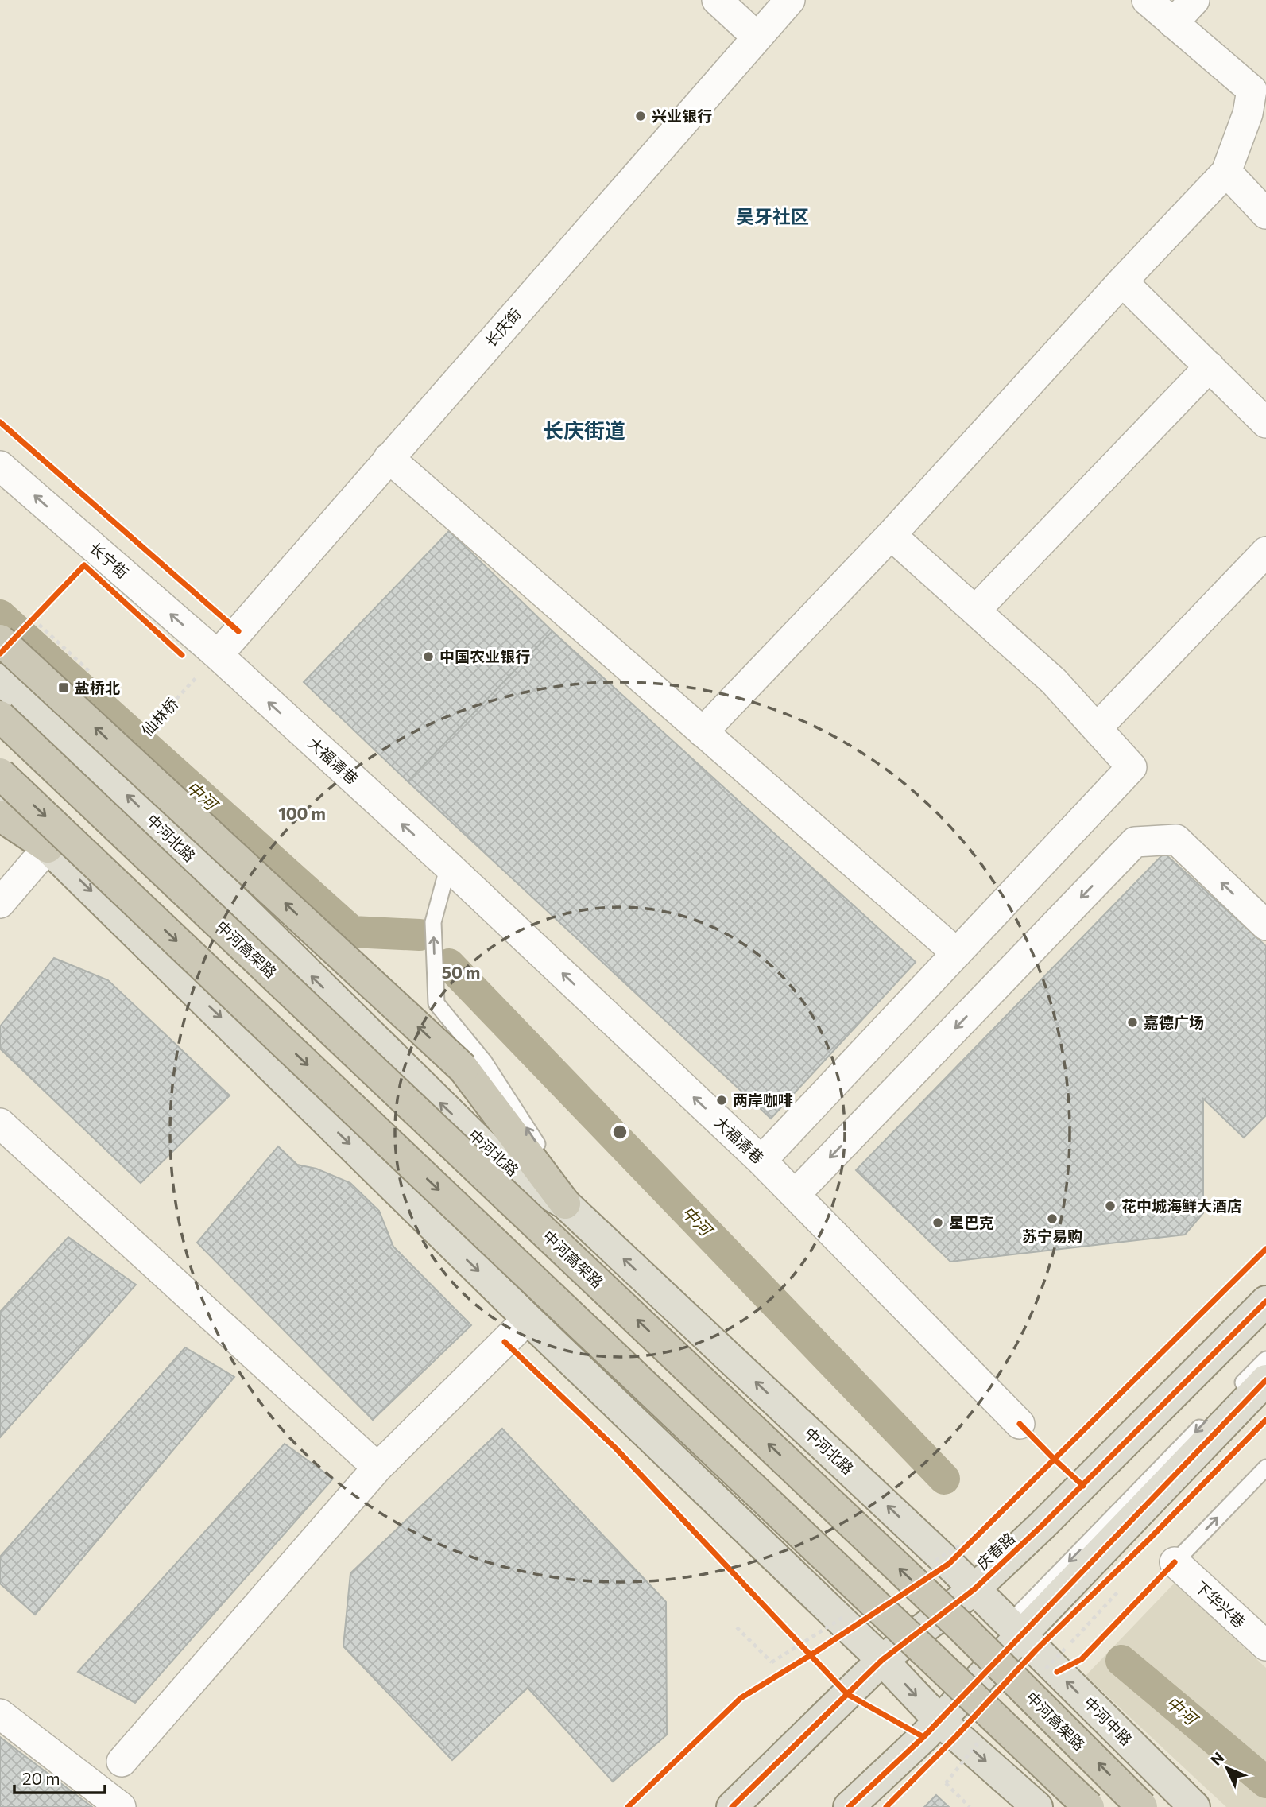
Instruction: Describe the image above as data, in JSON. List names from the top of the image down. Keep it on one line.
{"streets":{"highway":["中河高架路"],"main road":["中河北路","庆春路","中河中路"],"street":["长庆街","长宁街","大福清巷","下华兴巷"],"path":["仙林桥"]},"crossings":[["长庆街","长宁街"],["长庆街","大福清巷"],["长宁街","大福清巷"],["中河北路","庆春路"],["中河北路","中河中路"]],"one_way":["长宁街","大福清巷"],"districts":["吴牙社区","长庆街道"],"water":["中河"],"places":{"other":["兴业银行","中国农业银行","嘉德广场","两岸咖啡","花中城海鲜大酒店","苏宁易购","星巴克"],"transit":["盐桥北"]},"scale_bar":"20 m","north":"top left","rings":["100 m","50 m"]}
